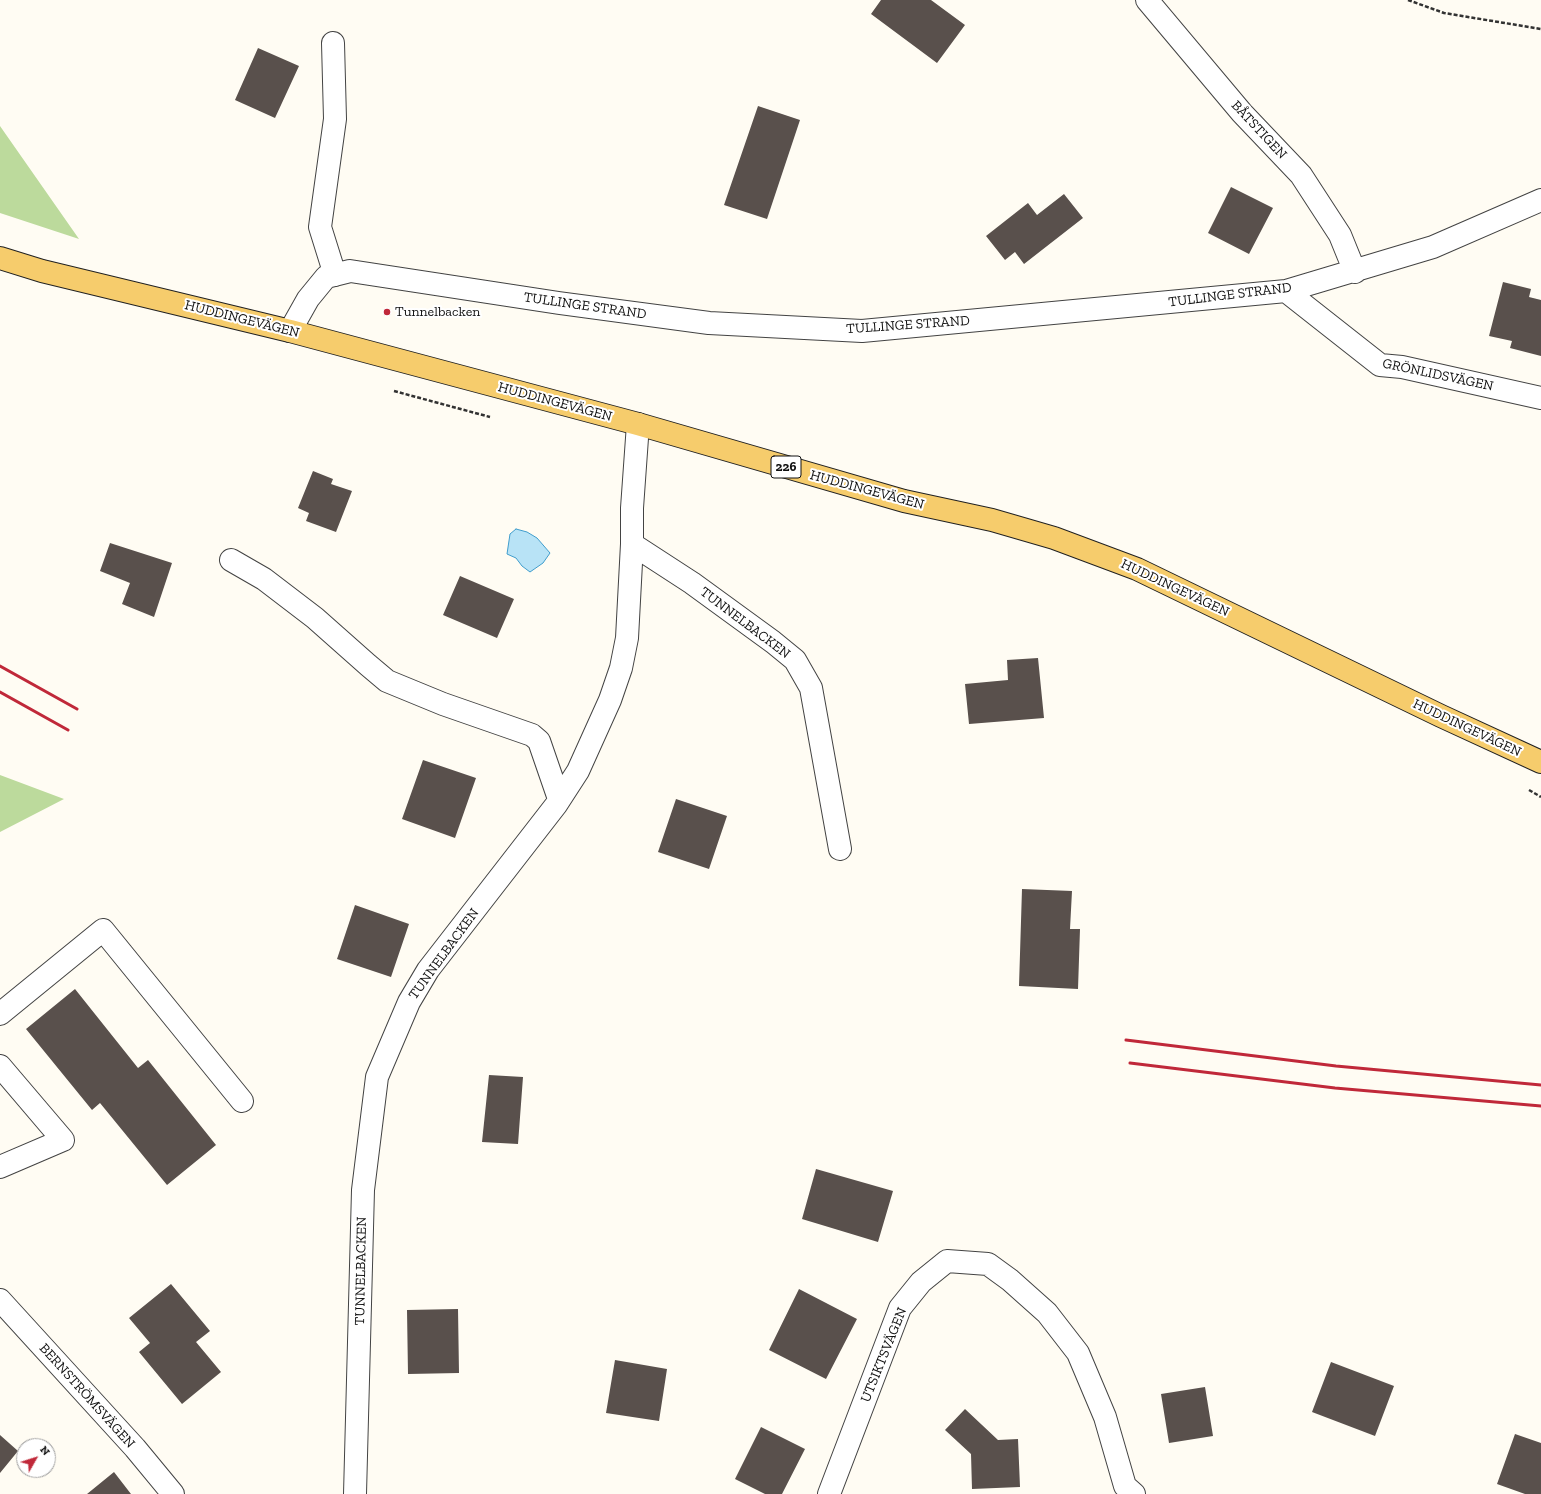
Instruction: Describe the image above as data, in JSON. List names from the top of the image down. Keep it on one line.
{"streets":{"main road":["HUDDINGEVÄGEN","226"],"street":["BÅTSTIGEN","TULLINGE STRAND","GRÖNLIDSVÄGEN","TUNNELBACKEN","UTSIKTSVÄGEN","BERNSTRÖMSVÄGEN"]},"crossings":[["BÅTSTIGEN","TULLINGE STRAND"],["TULLINGE STRAND","HUDDINGEVÄGEN"],["TULLINGE STRAND","GRÖNLIDSVÄGEN"],["HUDDINGEVÄGEN","TUNNELBACKEN"]],"places":["Tunnelbacken"],"north":"top right"}
